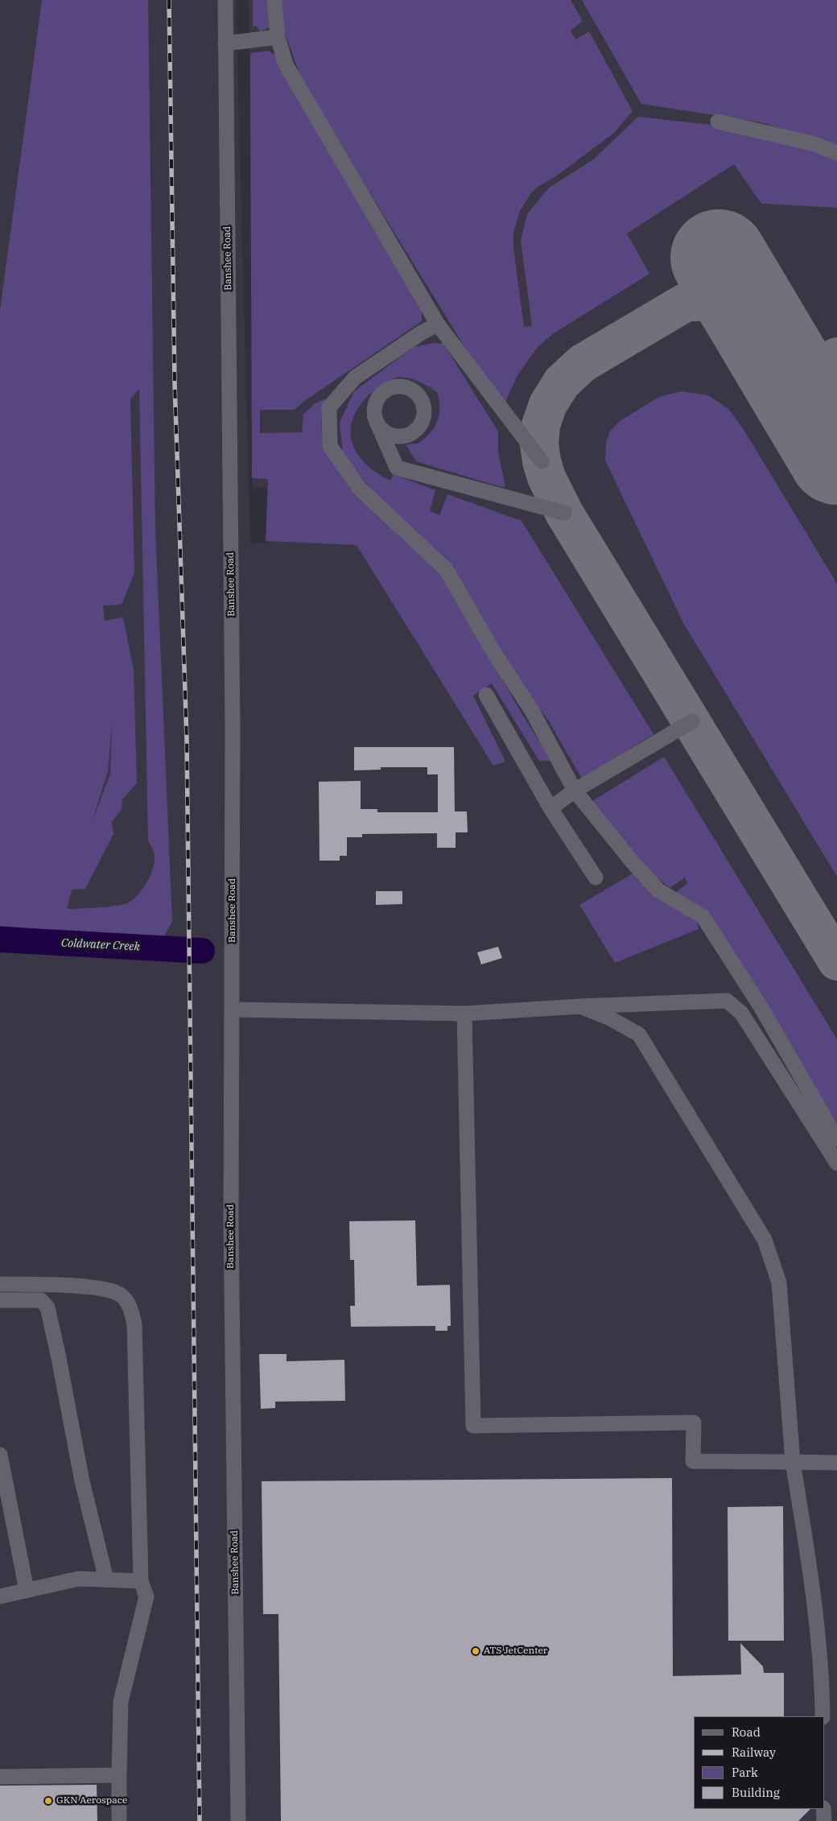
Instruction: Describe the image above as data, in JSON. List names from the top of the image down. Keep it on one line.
{"streets":{"street":["Banshee Road"]},"water":["Coldwater Creek"],"places":["ATS JetCenter","GKN Aerospace"],"legend":["Road","Railway","Park","Building"]}
